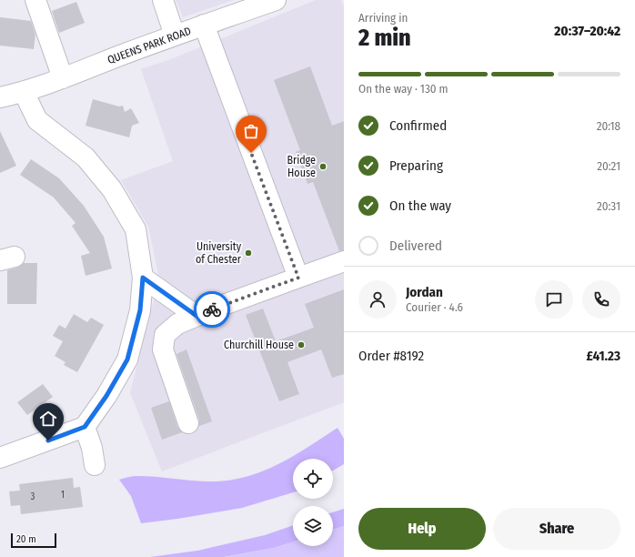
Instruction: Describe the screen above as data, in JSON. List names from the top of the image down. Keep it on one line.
{"streets":{"street":["QUEENS PARK ROAD"]},"places":["Bridge House","University of Chester","Churchill House"],"house_numbers":["1","3"],"scale_bar":"20 m","page":{"heading":["2 min","Arriving in","20:37–20:42"],"panel":["Jordan","Courier · 4.6","Order #8192","£41.23"],"bar":"On the way · 130 m","list":[["Confirmed","20:18"],["Preparing","20:21"],["On the way","20:31"],"Delivered"],"buttons":["Help","Share"],"scale":"20 m"}}
